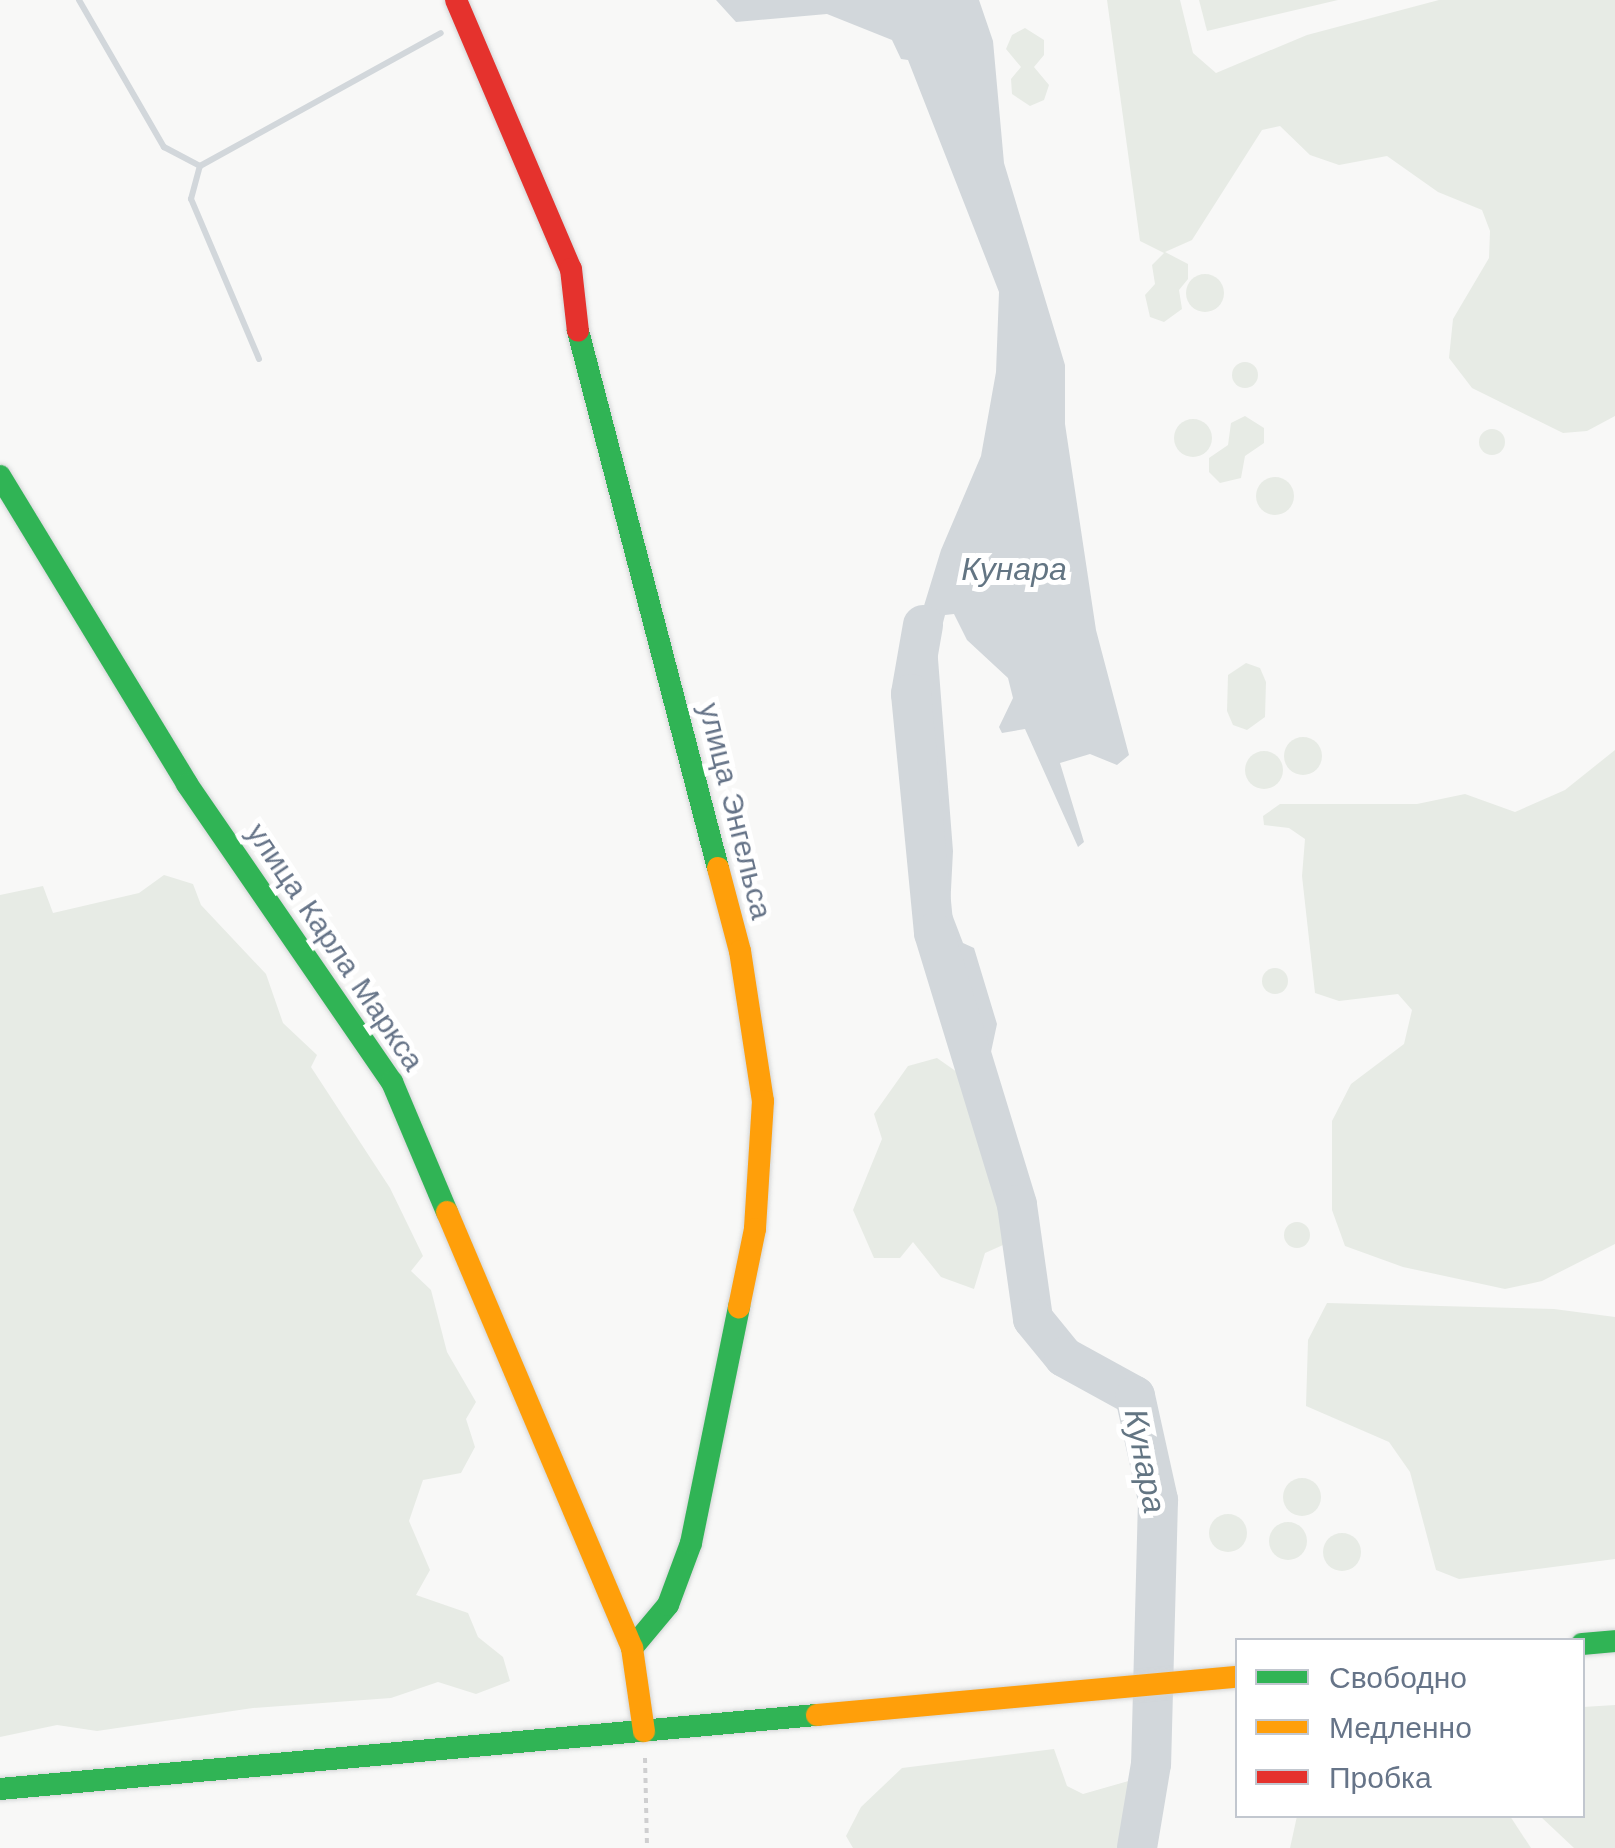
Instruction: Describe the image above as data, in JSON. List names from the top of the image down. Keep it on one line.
{"streets":{"street":["улица Энгельса","улица Карла Маркса"]},"crossings":[["улица Энгельса","улица Карла Маркса"]],"water":["Кунара"],"legend":["Свободно","Медленно","Пробка"]}
